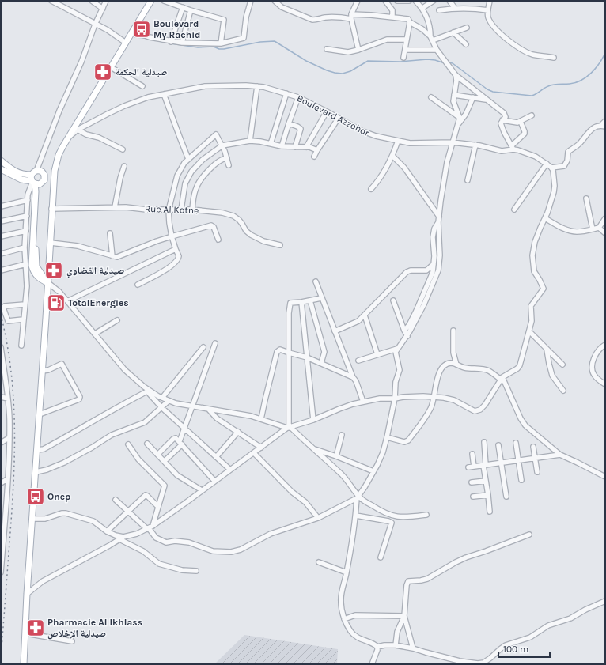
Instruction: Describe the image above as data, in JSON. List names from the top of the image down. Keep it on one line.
{"streets":{"street":["Boulevard Azzohor","Rue Al Kotne"]},"places":{"bus stop":["Boulevard My Rachid","Onep"],"pharmacy":["صيدلية الحكمة","صيدلية القضاوي","Pharmacie Al Ikhlass صيدلية الإخلاص"],"fuel station":["TotalEnergies"]},"scale_bar":"100 m"}
